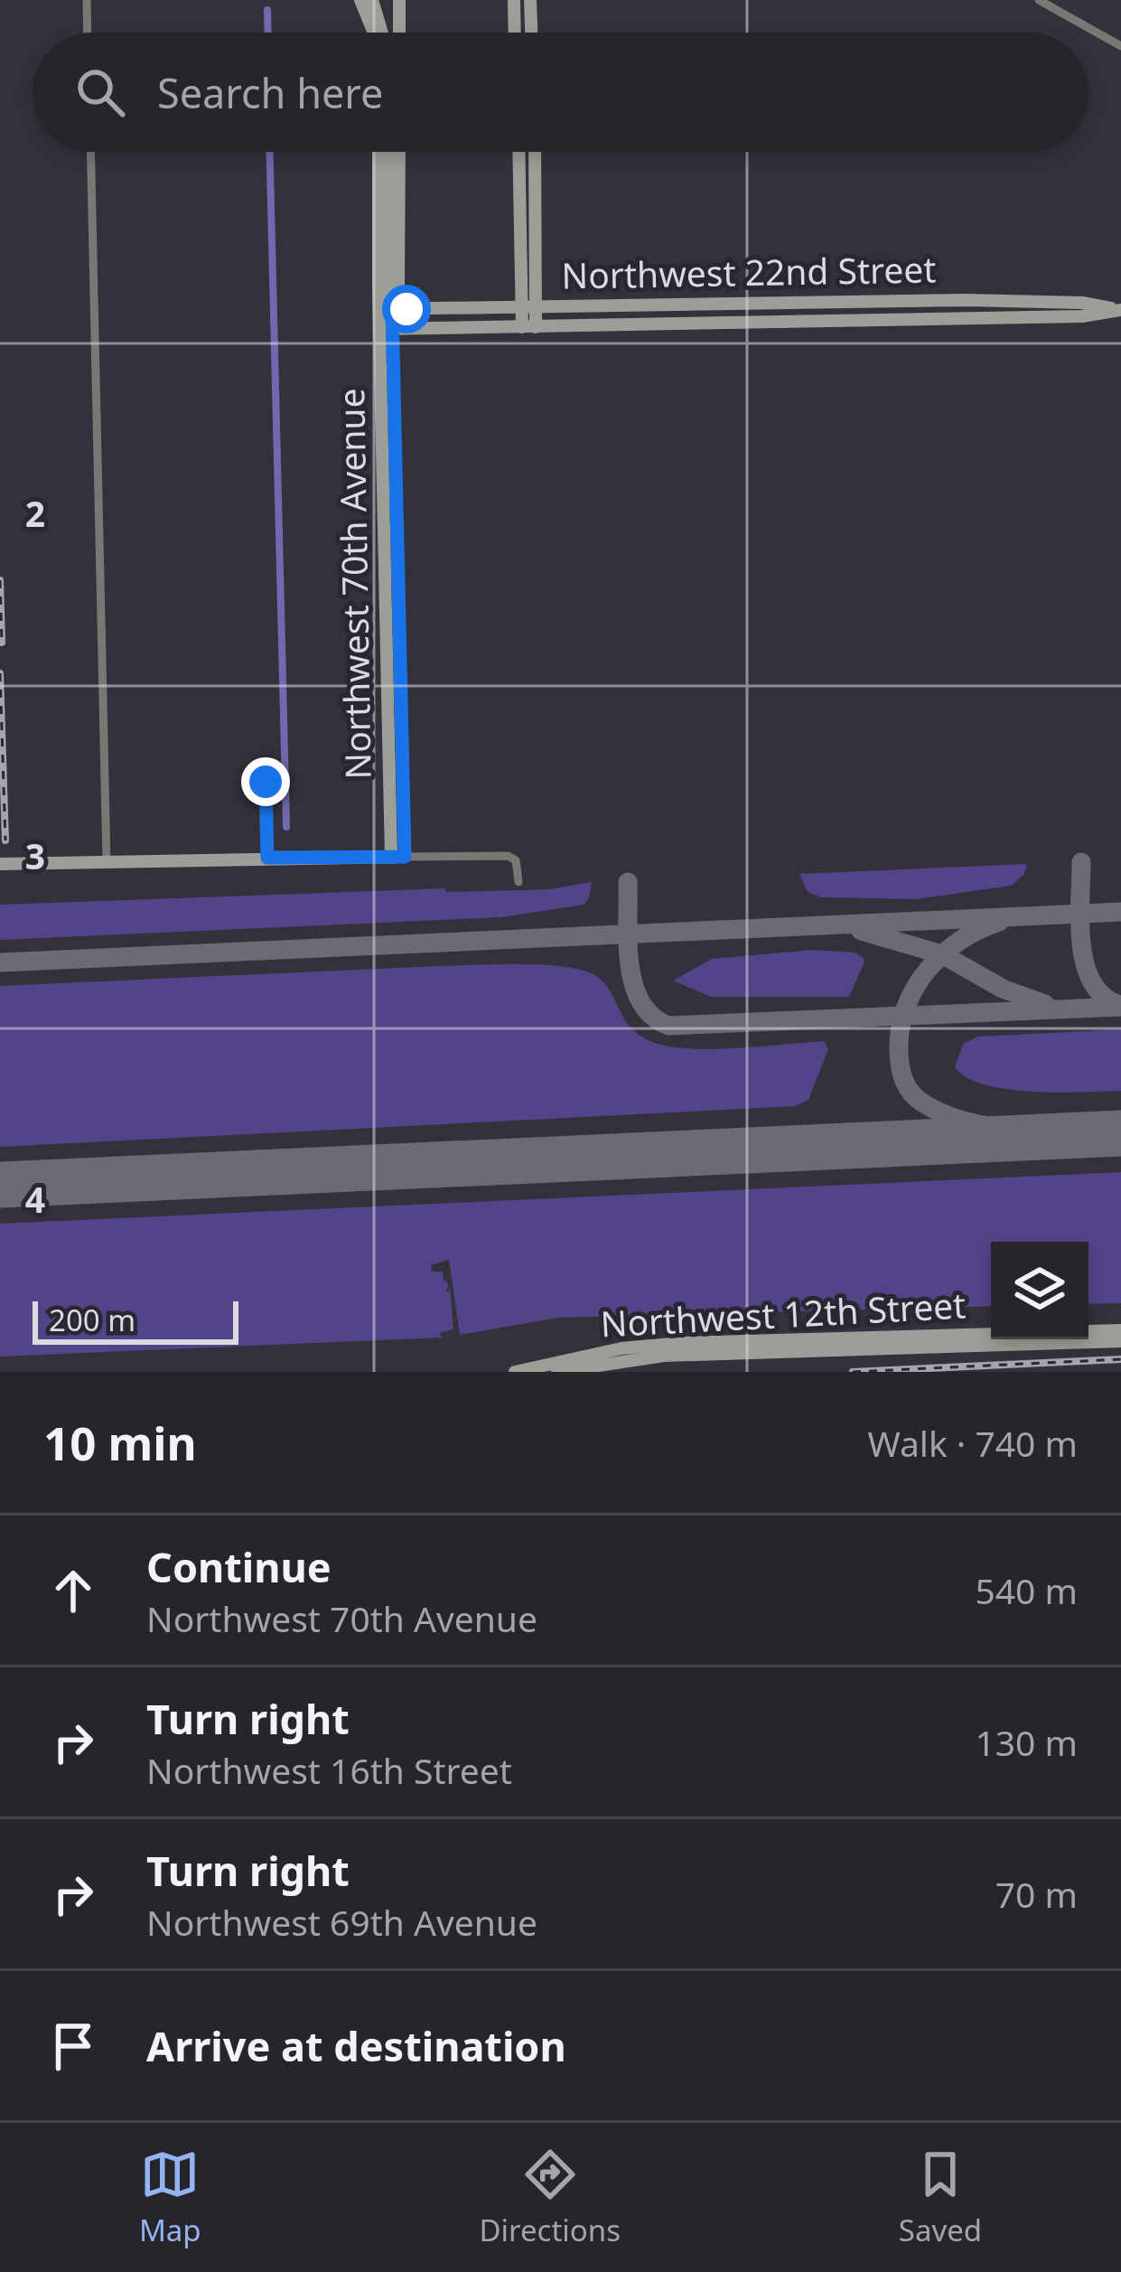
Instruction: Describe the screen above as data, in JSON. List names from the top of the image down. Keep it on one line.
{"streets":{"main road":["Northwest 22nd Street","Northwest 70th Avenue","Northwest 12th Street"]},"crossings":[["Northwest 22nd Street","Northwest 70th Avenue"]],"scale_bar":"200 m","page":{"search":"Search here","scale":"200 m","heading":["10 min","Walk · 740 m"],"list":[["Continue","Northwest 70th Avenue","540 m"],["Turn right","Northwest 16th Street","130 m"],["Turn right","Northwest 69th Avenue","70 m"],"Arrive at destination"],"nav":["Map","Directions","Saved"]},"grid":{"rows":["2","3","4"]}}
